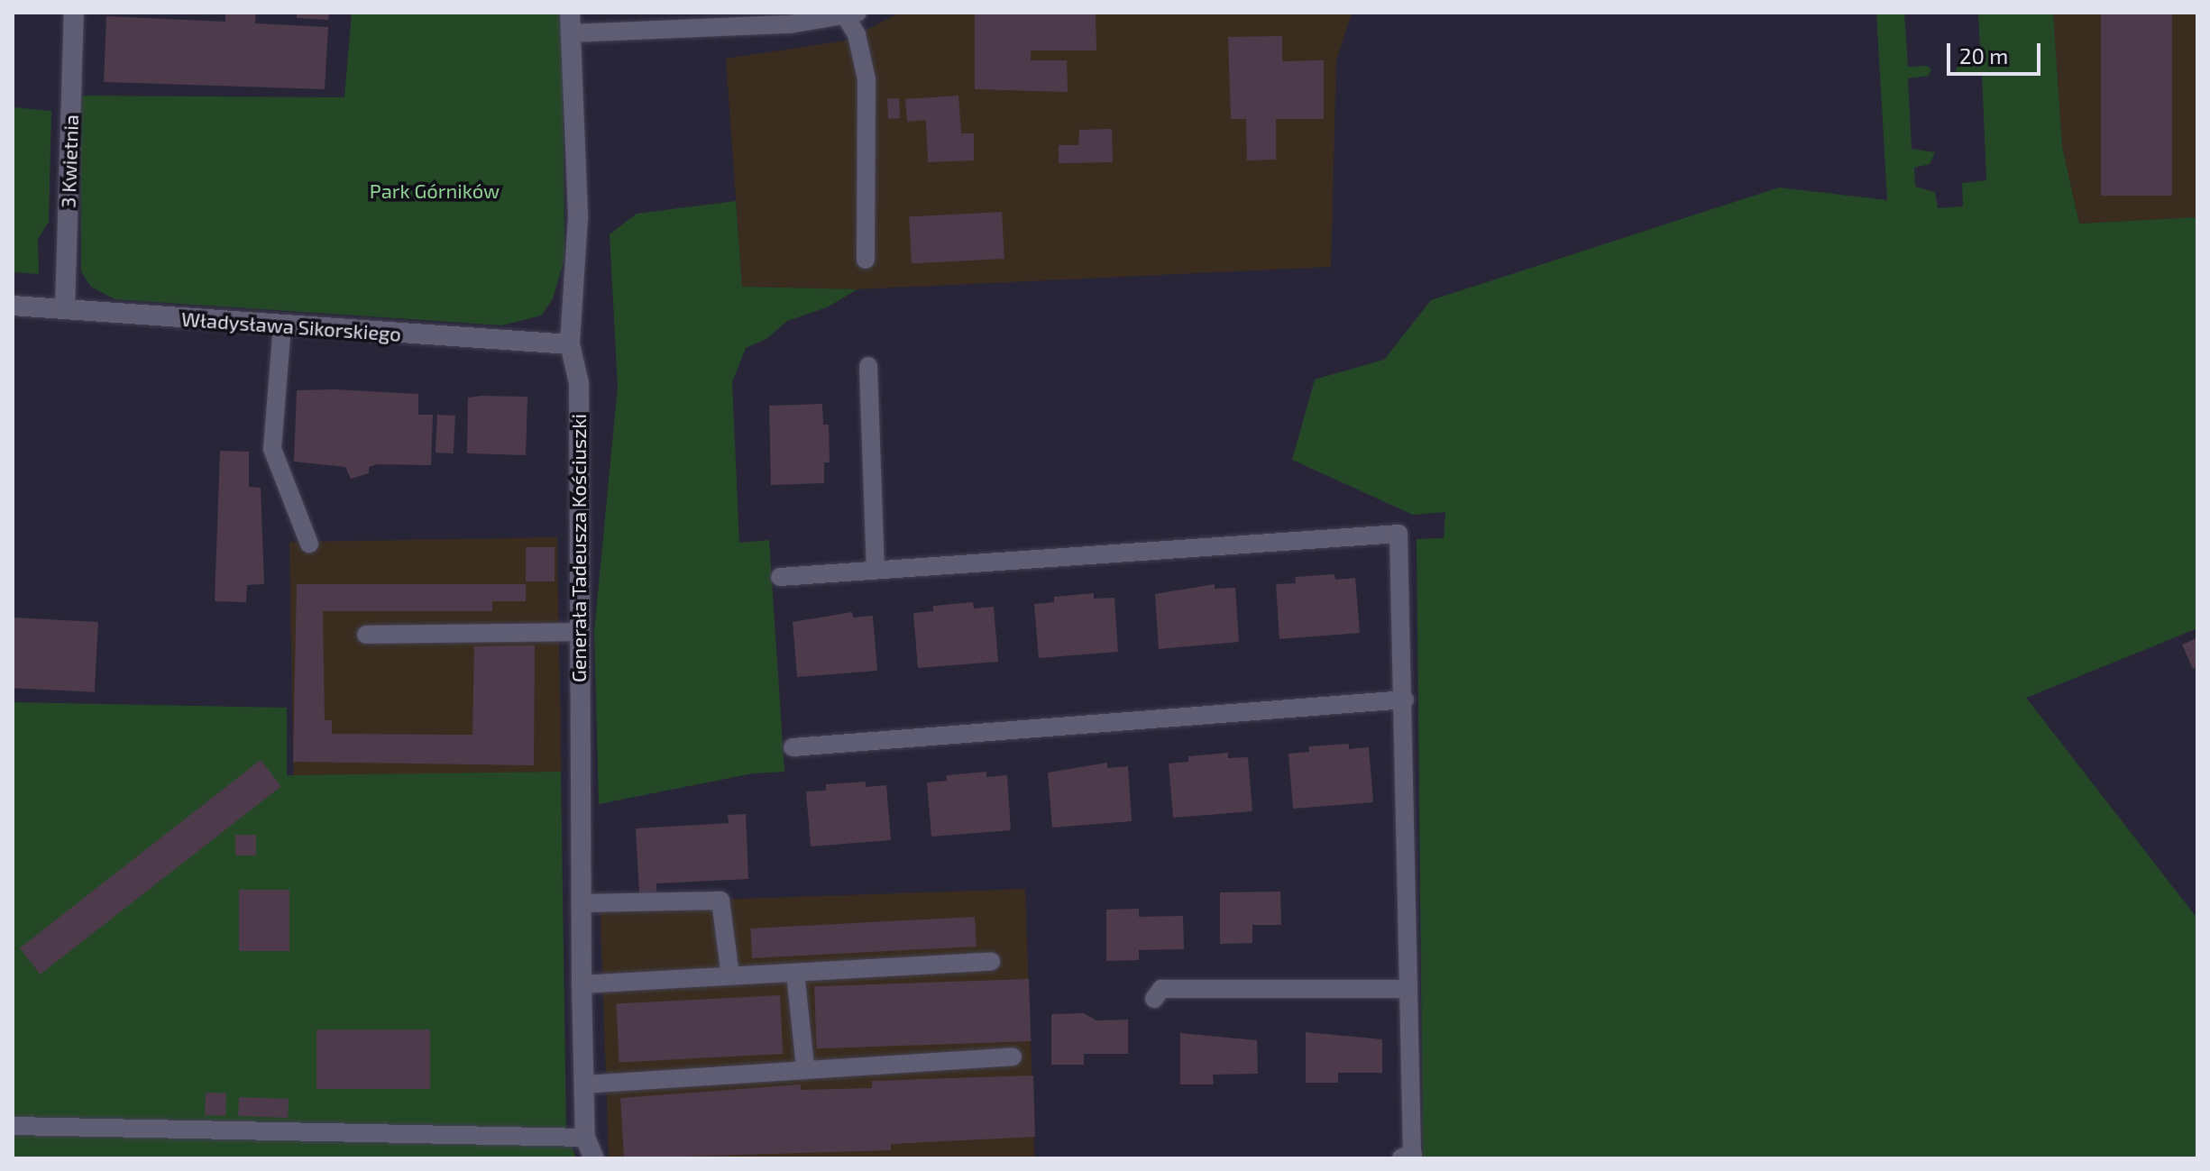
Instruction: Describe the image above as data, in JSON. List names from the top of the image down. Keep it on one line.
{"streets":{"street":["3 Kwietnia","Władysława Sikorskiego","Generała Tadeusza Kościuszki"]},"crossings":[["3 Kwietnia","Władysława Sikorskiego"],["Władysława Sikorskiego","Generała Tadeusza Kościuszki"]],"parks":["Park Górników"],"scale_bar":"20 m"}
